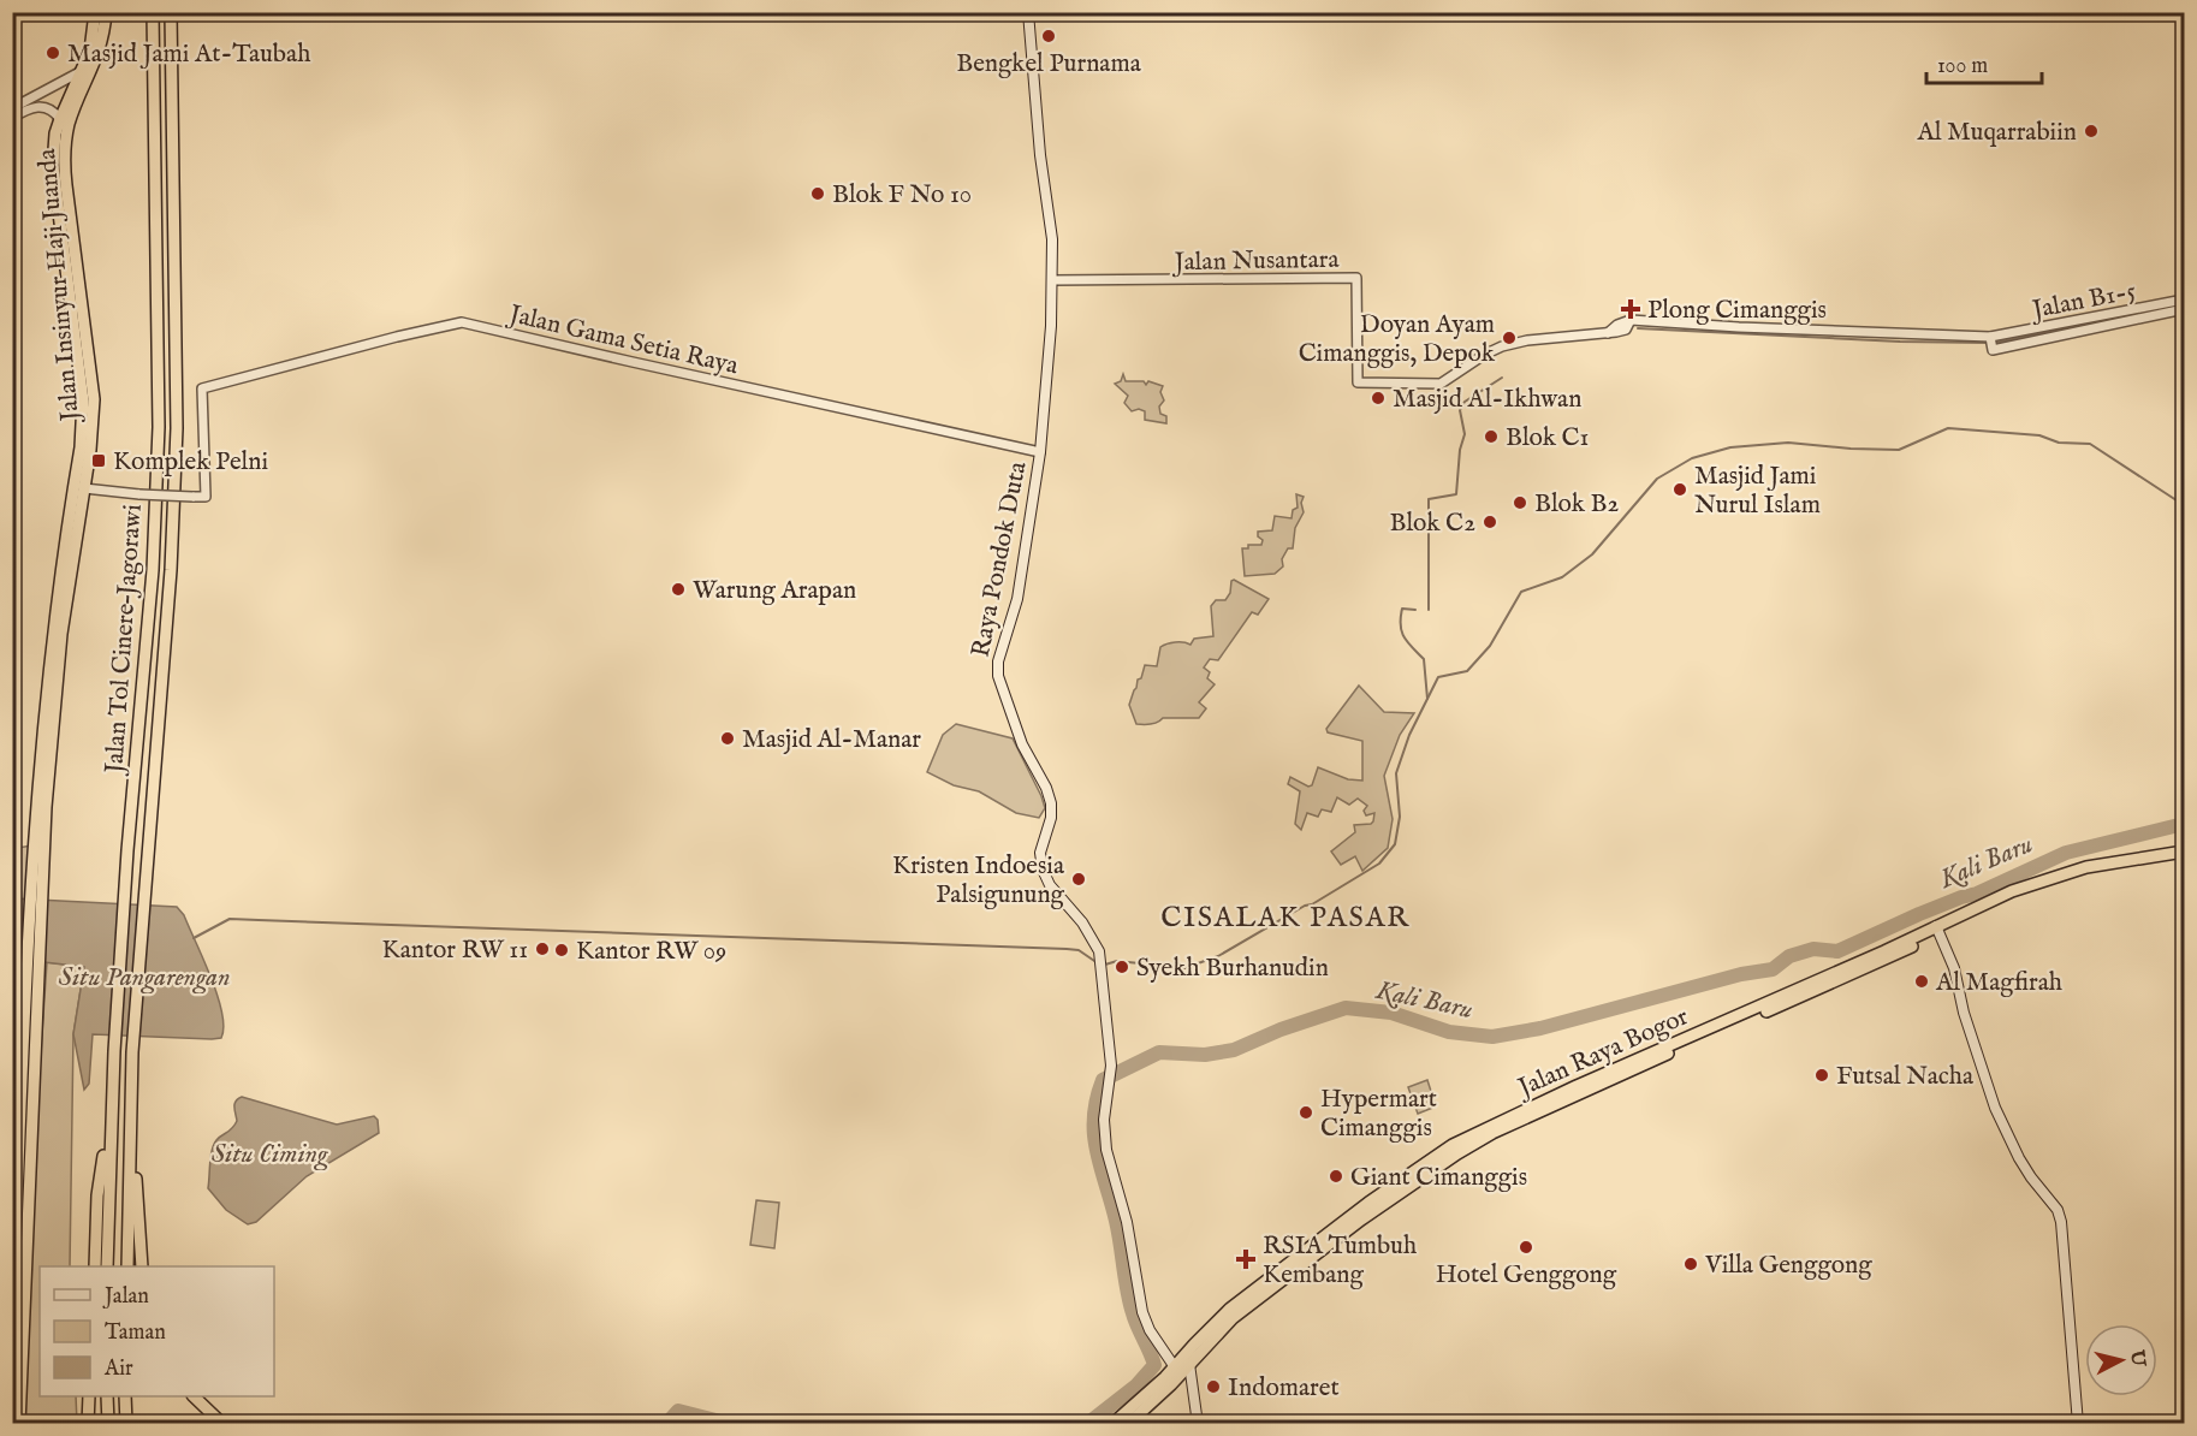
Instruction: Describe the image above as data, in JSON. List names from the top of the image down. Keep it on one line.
{"streets":{"highway":["Jalan Insinyur Haji Juanda","Jalan Tol Cinere–Jagorawi","Jalan Raya Bogor"],"main road":["Raya Pondok Duta"],"street":["Jalan Nusantara","Jalan B1-5","Jalan Gama Setia Raya"]},"crossings":[["Jalan Nusantara","Jalan B1-5"],["Jalan Nusantara","Raya Pondok Duta"],["Jalan Insinyur Haji Juanda","Jalan Gama Setia Raya"],["Jalan Gama Setia Raya","Raya Pondok Duta"],["Raya Pondok Duta","Jalan Raya Bogor"]],"districts":["CISALAK PASAR"],"water":["Kali Baru","Situ Pangarengan","Situ Ciming"],"places":{"other":["Bengkel Purnama","Masjid Jami At-Taubah","Al Muqarrabiin","Blok F No 10","Doyan Ayam Cimanggis, Depok","Masjid Al-Ikhwan","Blok C1","Masjid Jami Nurul Islam","Blok B2","Blok C2","Warung Arapan","Masjid Al-Manar","Kristen Indoesia Palsigunung","Kantor RW 11","Kantor RW 09","Syekh Burhanudin","Al Magfirah","Futsal Nacha","Hypermart Cimanggis","Giant Cimanggis","Hotel Genggong","Villa Genggong","Indomaret"],"health":["Plong Cimanggis","RSIA Tumbuh Kembang"],"transit":["Komplek Pelni"]},"legend":["Jalan","Taman","Air"],"scale_bar":"100 m","north":"right"}
